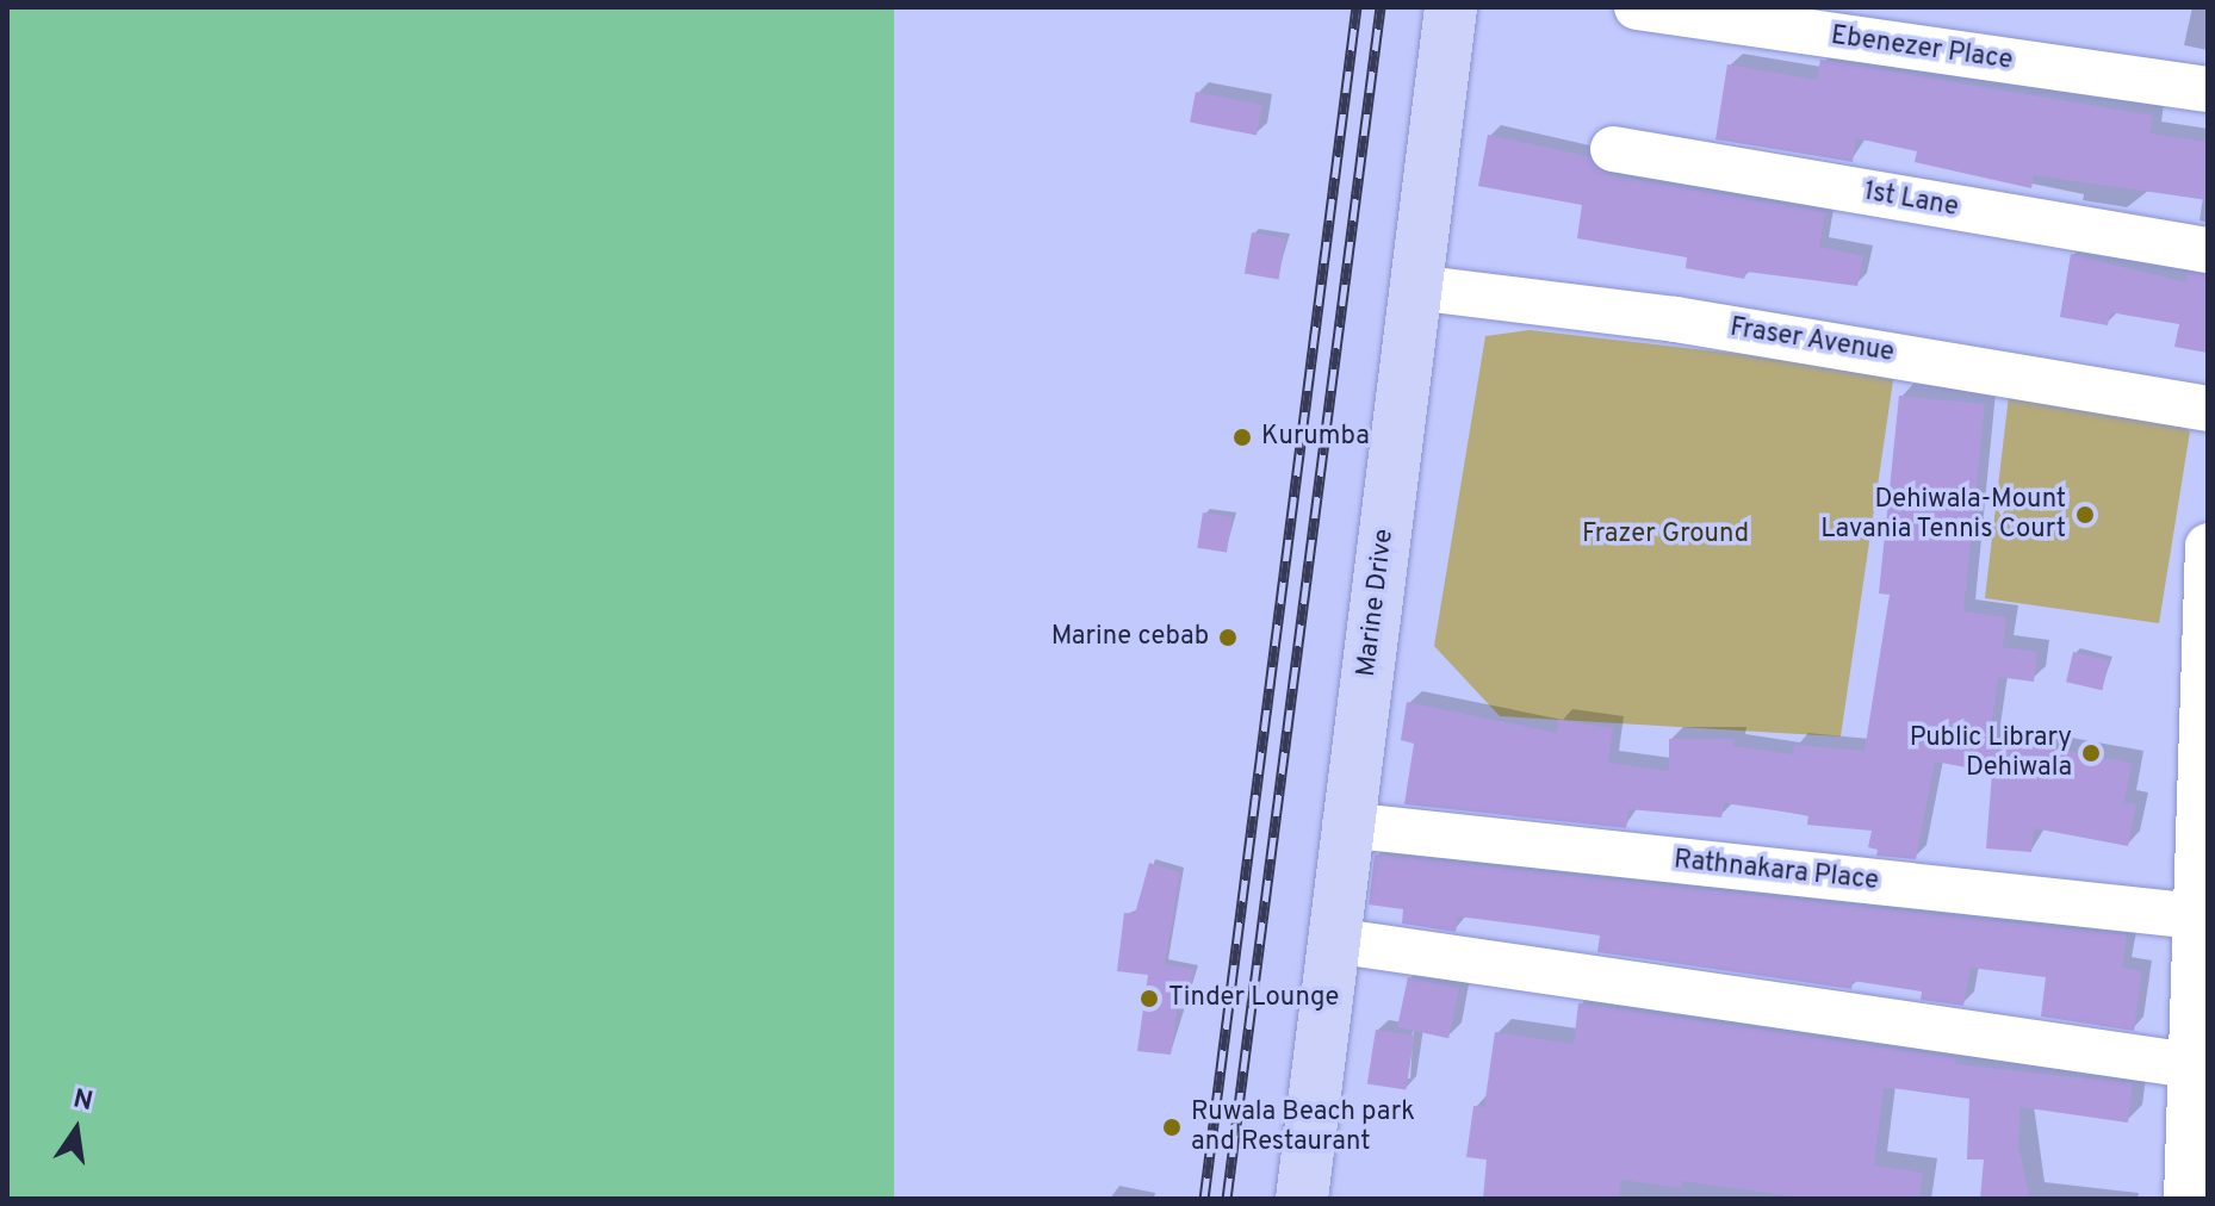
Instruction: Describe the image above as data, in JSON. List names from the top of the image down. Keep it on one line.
{"streets":{"main road":["Marine Drive"],"street":["Ebenezer Place","1st Lane","Fraser Avenue","Rathnakara Place"]},"crossings":[["Fraser Avenue","Marine Drive"],["Marine Drive","Rathnakara Place"]],"parks":["Frazer Ground"],"places":["Kurumba","Dehiwala-Mount Lavania Tennis Court","Marine cebab","Public Library Dehiwala","Tinder Lounge","Ruwala Beach park and Restaurant"],"north":"top"}
